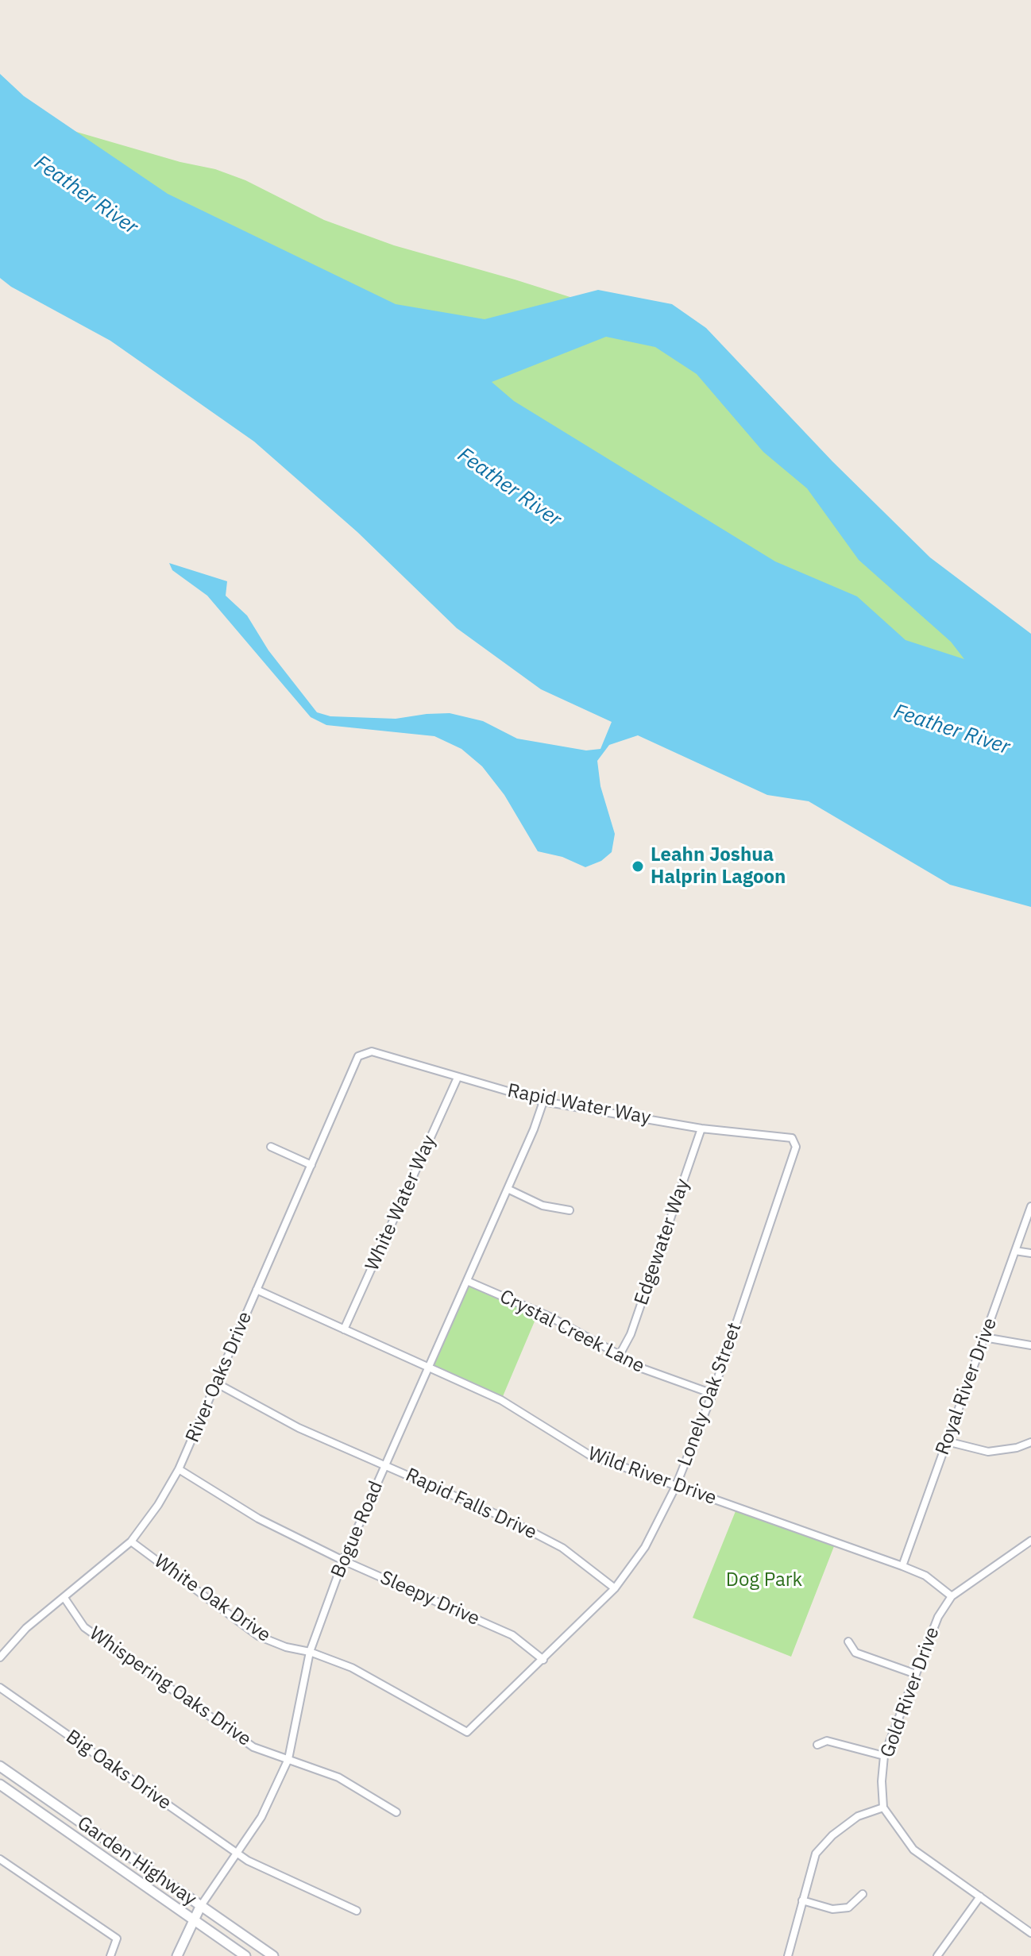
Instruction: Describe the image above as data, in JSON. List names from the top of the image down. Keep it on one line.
{"streets":{"main road":["Bogue Road","Garden Highway"],"street":["Rapid Water Way","White Water Way","Edgewater Way","Crystal Creek Lane","River Oaks Drive","Royal River Drive","Lonely Oak Street","Wild River Drive","Rapid Falls Drive","White Oak Drive","Sleepy Drive","Whispering Oaks Drive","Gold River Drive","Big Oaks Drive"]},"crossings":[["Rapid Water Way","White Water Way"],["Rapid Water Way","Edgewater Way"],["Rapid Water Way","River Oaks Drive"],["Rapid Water Way","Lonely Oak Street"],["Rapid Water Way","Bogue Road"],["White Water Way","Wild River Drive"],["Edgewater Way","Crystal Creek Lane"],["Crystal Creek Lane","Lonely Oak Street"],["Crystal Creek Lane","Bogue Road"],["River Oaks Drive","Wild River Drive"],["River Oaks Drive","Rapid Falls Drive"],["River Oaks Drive","White Oak Drive"],["River Oaks Drive","Sleepy Drive"],["River Oaks Drive","Whispering Oaks Drive"],["Royal River Drive","Wild River Drive"],["Lonely Oak Street","Wild River Drive"],["Lonely Oak Street","Rapid Falls Drive"],["Lonely Oak Street","White Oak Drive"],["Lonely Oak Street","Sleepy Drive"],["Wild River Drive","Bogue Road"],["Wild River Drive","Gold River Drive"],["Rapid Falls Drive","Bogue Road"],["Bogue Road","White Oak Drive"],["Bogue Road","Sleepy Drive"],["Bogue Road","Whispering Oaks Drive"],["Bogue Road","Big Oaks Drive"],["Bogue Road","Garden Highway"]],"water":["Feather River"],"parks":["Dog Park"],"places":["Leahn Joshua Halprin Lagoon"]}
